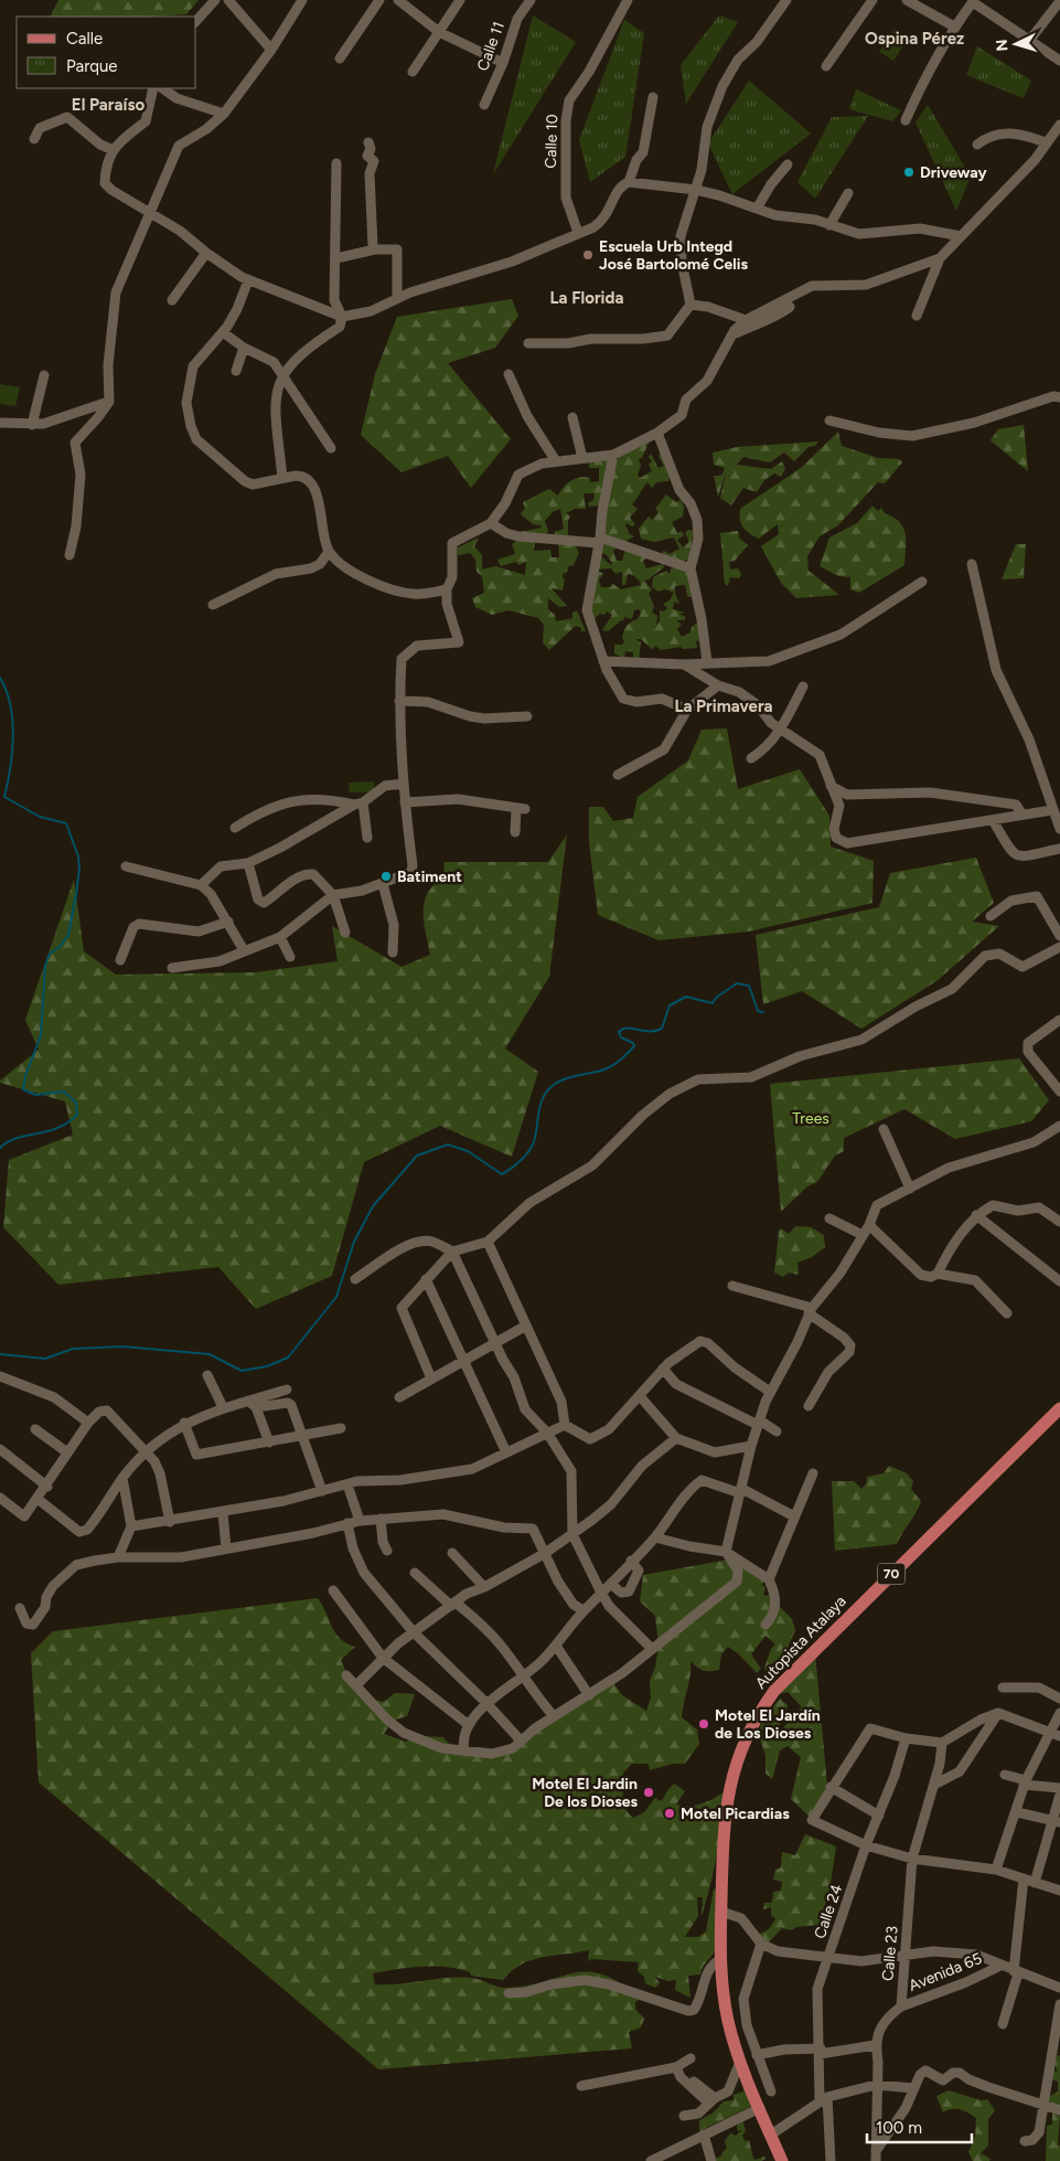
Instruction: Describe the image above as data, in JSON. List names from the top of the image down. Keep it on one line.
{"streets":{"main road":["70","Autopista Atalaya"],"street":["Calle 11","Calle 10","Calle 24","Calle 23","Avenida 65"]},"crossings":[["Calle 23","Avenida 65"]],"districts":["Ospina Pérez","El Paraíso","La Florida","La Primavera"],"parks":["Trees"],"places":["Driveway","Escuela Urb Integd José Bartolomé Celis","Batiment","Motel El Jardín de Los Dioses","Motel El Jardin De los Dioses","Motel Picardias"],"legend":["Calle","Parque"],"scale_bar":"100 m","north":"left"}
